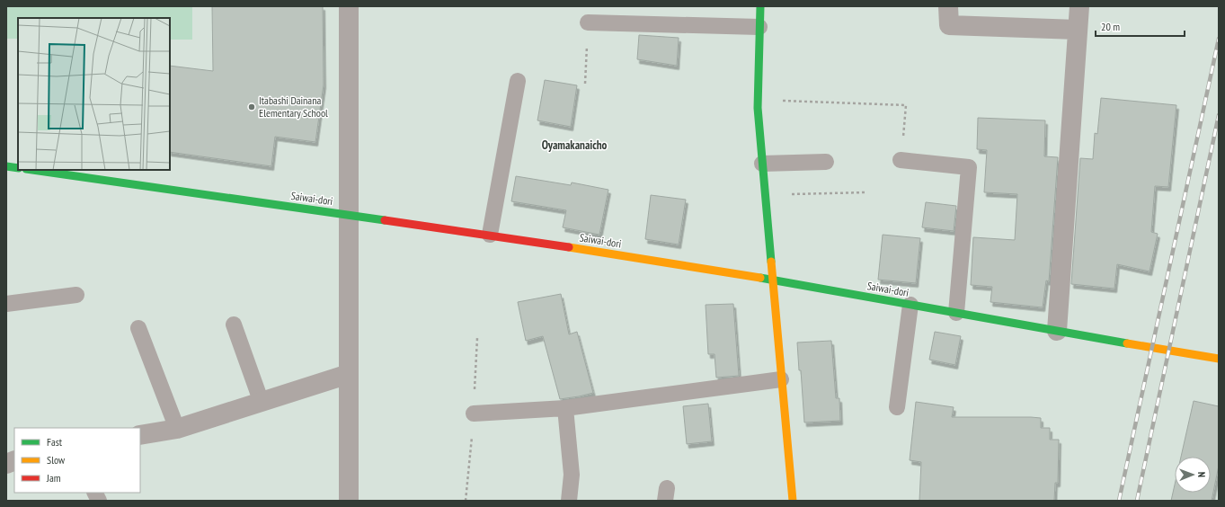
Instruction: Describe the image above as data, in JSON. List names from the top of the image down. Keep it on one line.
{"streets":{"street":["Saiwai-dori"]},"districts":["Oyamakanaicho"],"places":["Itabashi Dainana Elementary School"],"legend":["Fast","Slow","Jam"],"scale_bar":"20 m","north":"right"}
